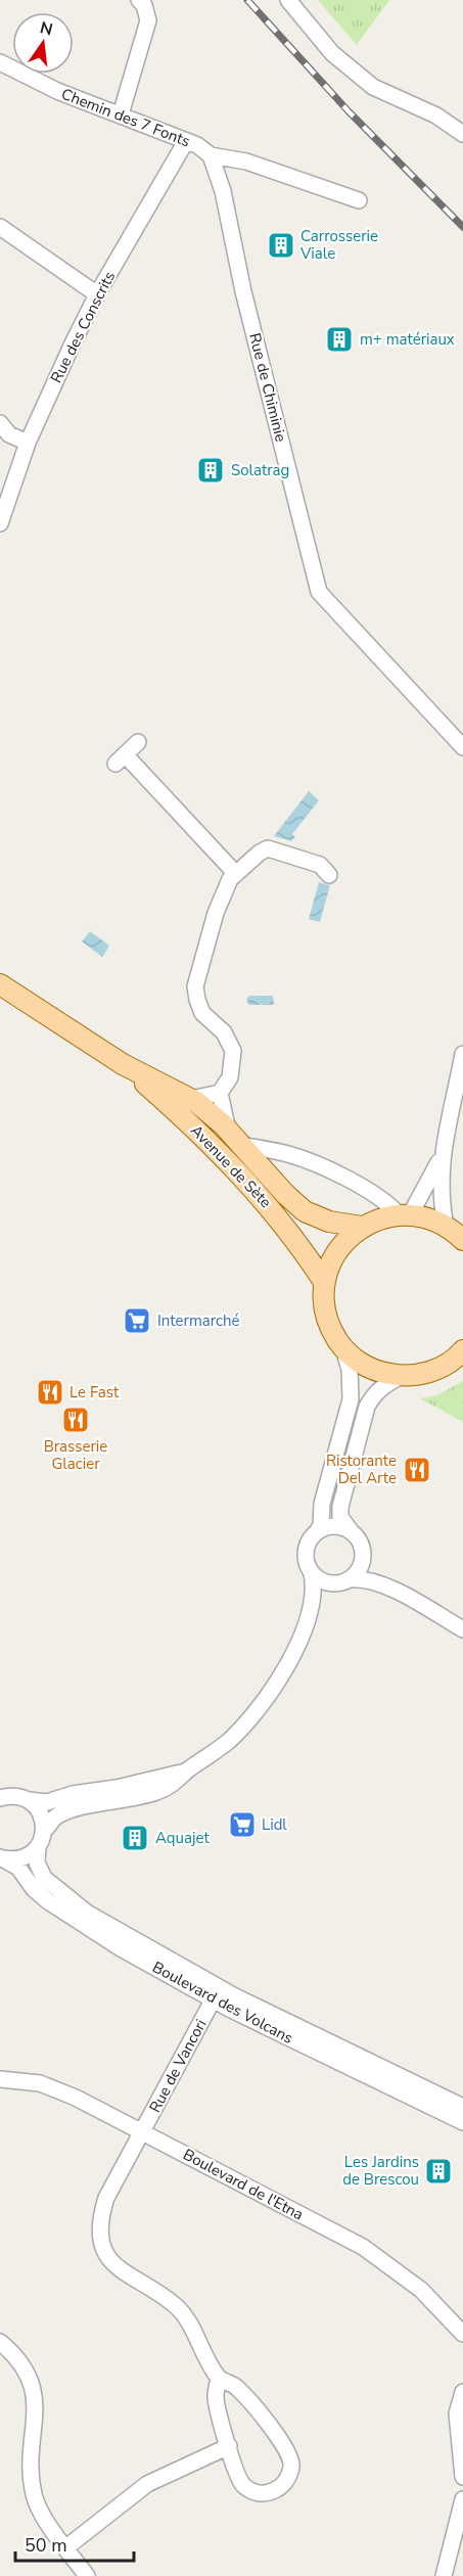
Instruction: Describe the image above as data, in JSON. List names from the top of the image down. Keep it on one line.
{"streets":{"main road":["Avenue de Sète"],"street":["Chemin des 7 Fonts","Rue des Conscrits","Rue de Chiminie","Boulevard des Volcans","Rue de Vancori","Boulevard de l'Etna"]},"crossings":[["Chemin des 7 Fonts","Rue des Conscrits"],["Chemin des 7 Fonts","Rue de Chiminie"],["Boulevard des Volcans","Rue de Vancori"],["Rue de Vancori","Boulevard de l'Etna"]],"places":{"building":["Carrosserie Viale","m+ matériaux","Solatrag","Aquajet","Les Jardins de Brescou"],"supermarket":["Intermarché","Lidl"],"restaurant":["Le Fast","Brasserie Glacier","Ristorante Del Arte"]},"scale_bar":"50 m","north":"top"}
